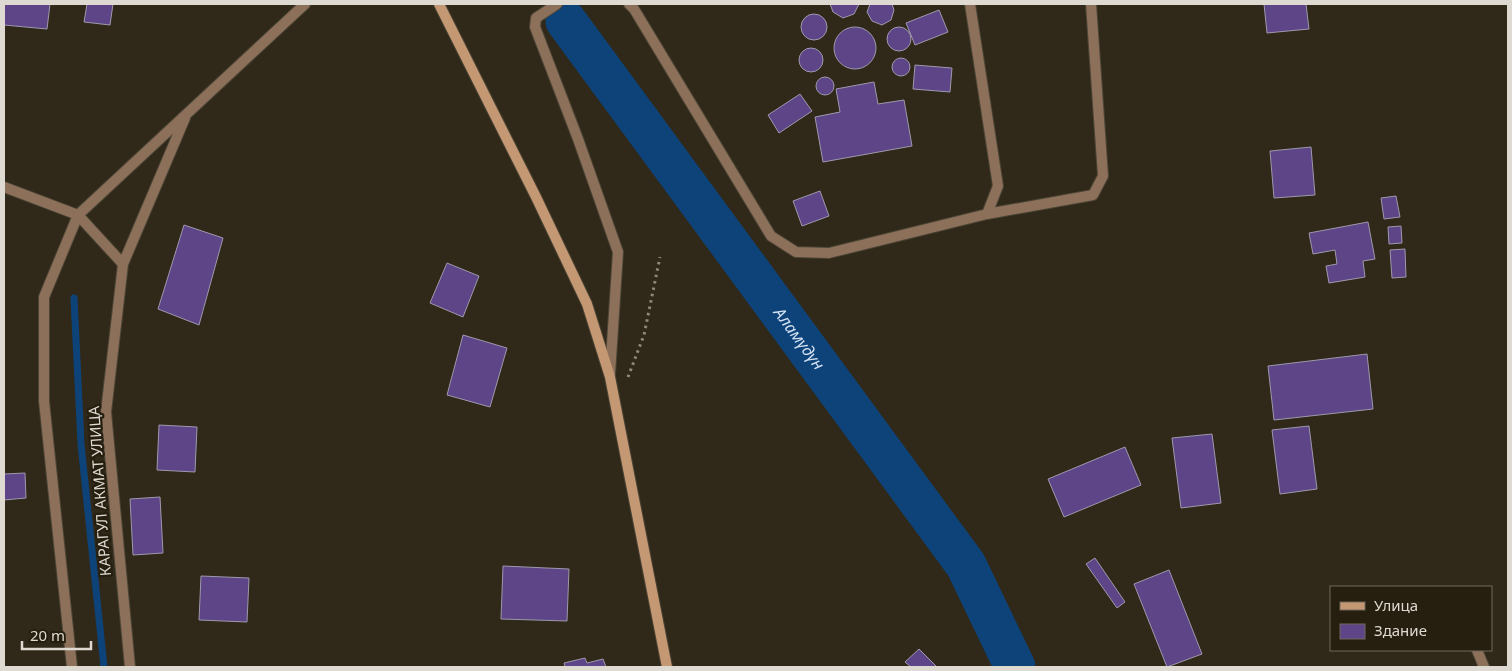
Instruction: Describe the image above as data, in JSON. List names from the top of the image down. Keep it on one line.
{"streets":{"street":["КАРАГУЛ АКМАТ УЛИЦА"]},"water":["Аламүдүн"],"legend":["Улица","Здание"],"scale_bar":"20 m"}
